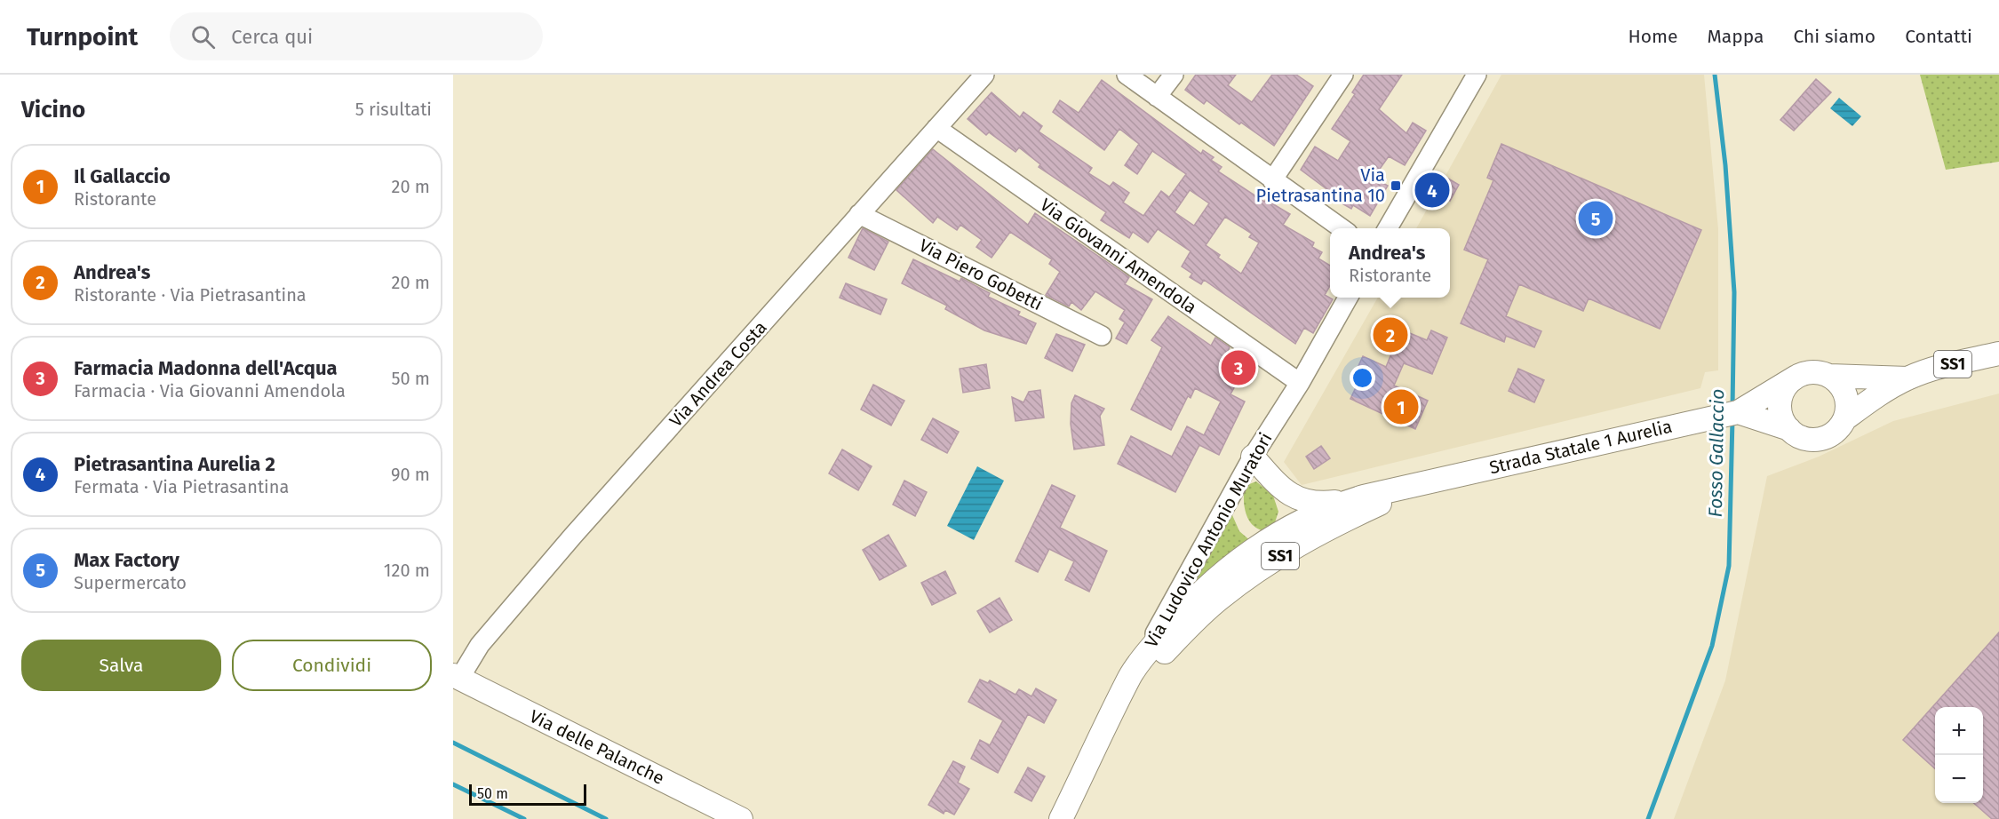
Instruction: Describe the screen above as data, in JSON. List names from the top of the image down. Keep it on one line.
{"streets":{"main road":["SS1","Strada Statale 1 Aurelia","Via delle Palanche"],"street":["Via Giovanni Amendola","Via Piero Gobetti","Via Andrea Costa","Via Ludovico Antonio Muratori"]},"crossings":[["Via Giovanni Amendola","Via Andrea Costa"],["Via Giovanni Amendola","Via Ludovico Antonio Muratori"],["Via Piero Gobetti","Via Andrea Costa"],["SS1","Strada Statale 1 Aurelia"],["Via Andrea Costa","Via delle Palanche"],["Strada Statale 1 Aurelia","Via Ludovico Antonio Muratori"]],"water":["Fosso Gallaccio"],"places":{"transit":["Via Pietrasantina 10"]},"scale_bar":"50 m","page":{"header":"Turnpoint","search":"Cerca qui","nav":["Home","Mappa","Chi siamo","Contatti"],"heading":["Vicino","5 risultati"],"list":[{"mark":"1","name":"Il Gallaccio","note":"Ristorante","value":"20 m"},{"mark":"2","name":"Andrea's","note":"Ristorante · Via Pietrasantina","value":"20 m"},{"mark":"3","name":"Farmacia Madonna dell'Acqua","note":"Farmacia · Via Giovanni Amendola","value":"50 m"},{"mark":"4","name":"Pietrasantina Aurelia 2","note":"Fermata · Via Pietrasantina","value":"90 m"},{"mark":"5","name":"Max Factory","note":"Supermercato","value":"120 m"}],"pins":["4","5","2","3","1"],"popup":["Andrea's","Ristorante"],"buttons":["Salva","Condividi"],"map_buttons":["+","−"],"scale":"50 m"}}
